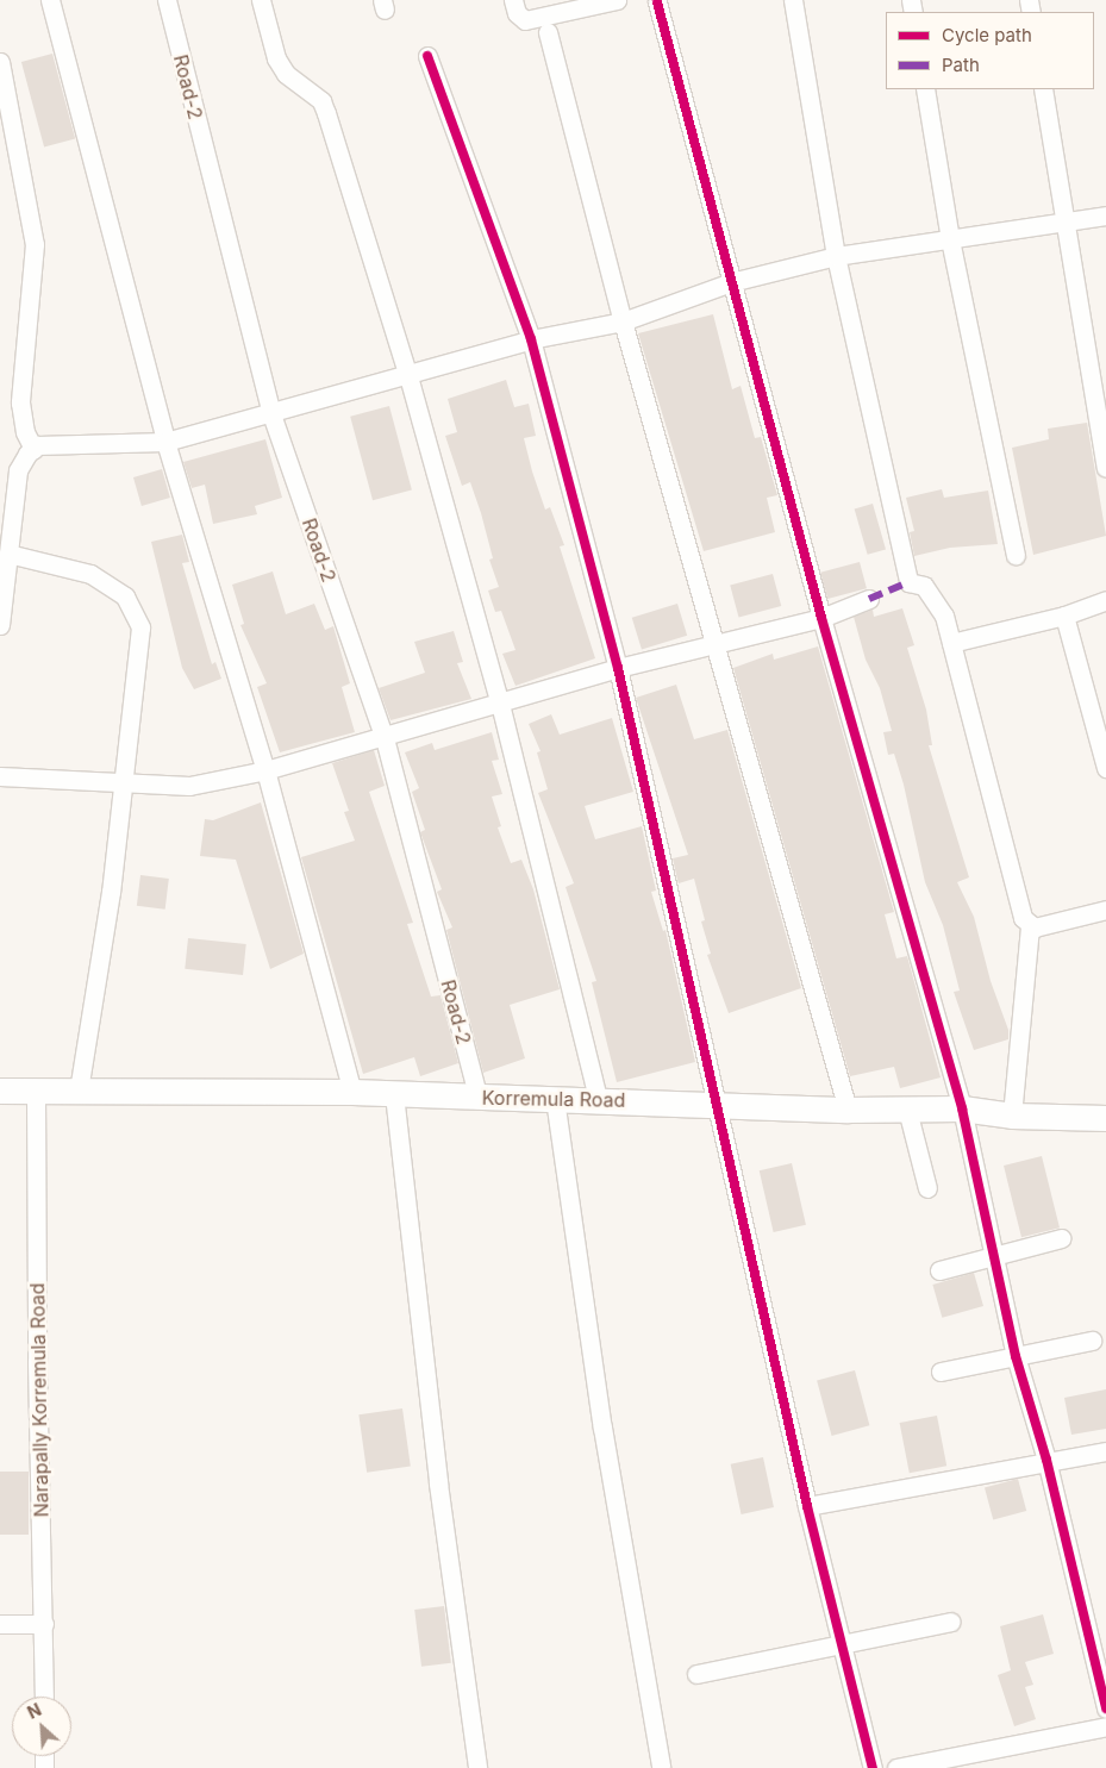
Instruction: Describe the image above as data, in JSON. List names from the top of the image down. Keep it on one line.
{"streets":{"street":["Road-2","Korremula Road","Narapally Korremula Road"]},"crossings":[["Road-2","Korremula Road"],["Korremula Road","Narapally Korremula Road"]],"legend":["Cycle path","Path"],"north":"top left"}
